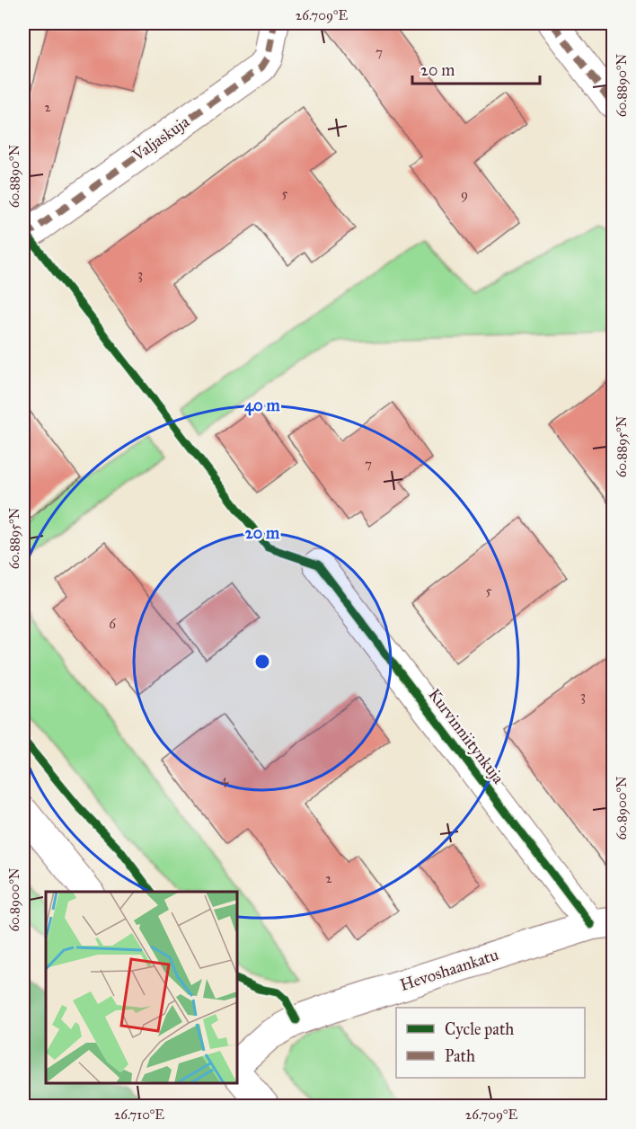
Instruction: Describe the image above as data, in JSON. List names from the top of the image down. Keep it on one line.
{"streets":{"street":["Valjaskuja","Kurvinniitynkuja","Hevoshaankatu"]},"crossings":[["Kurvinniitynkuja","Hevoshaankatu"]],"house_numbers":["7","2","5","9","3","7","5","6","3","4","2"],"legend":["Cycle path","Path"],"scale_bar":"20 m","coordinates":["26.709°E","60.8890°N","60.8895°N","60.8900°N","26.710°E"],"rings":["40 m","20 m"]}
